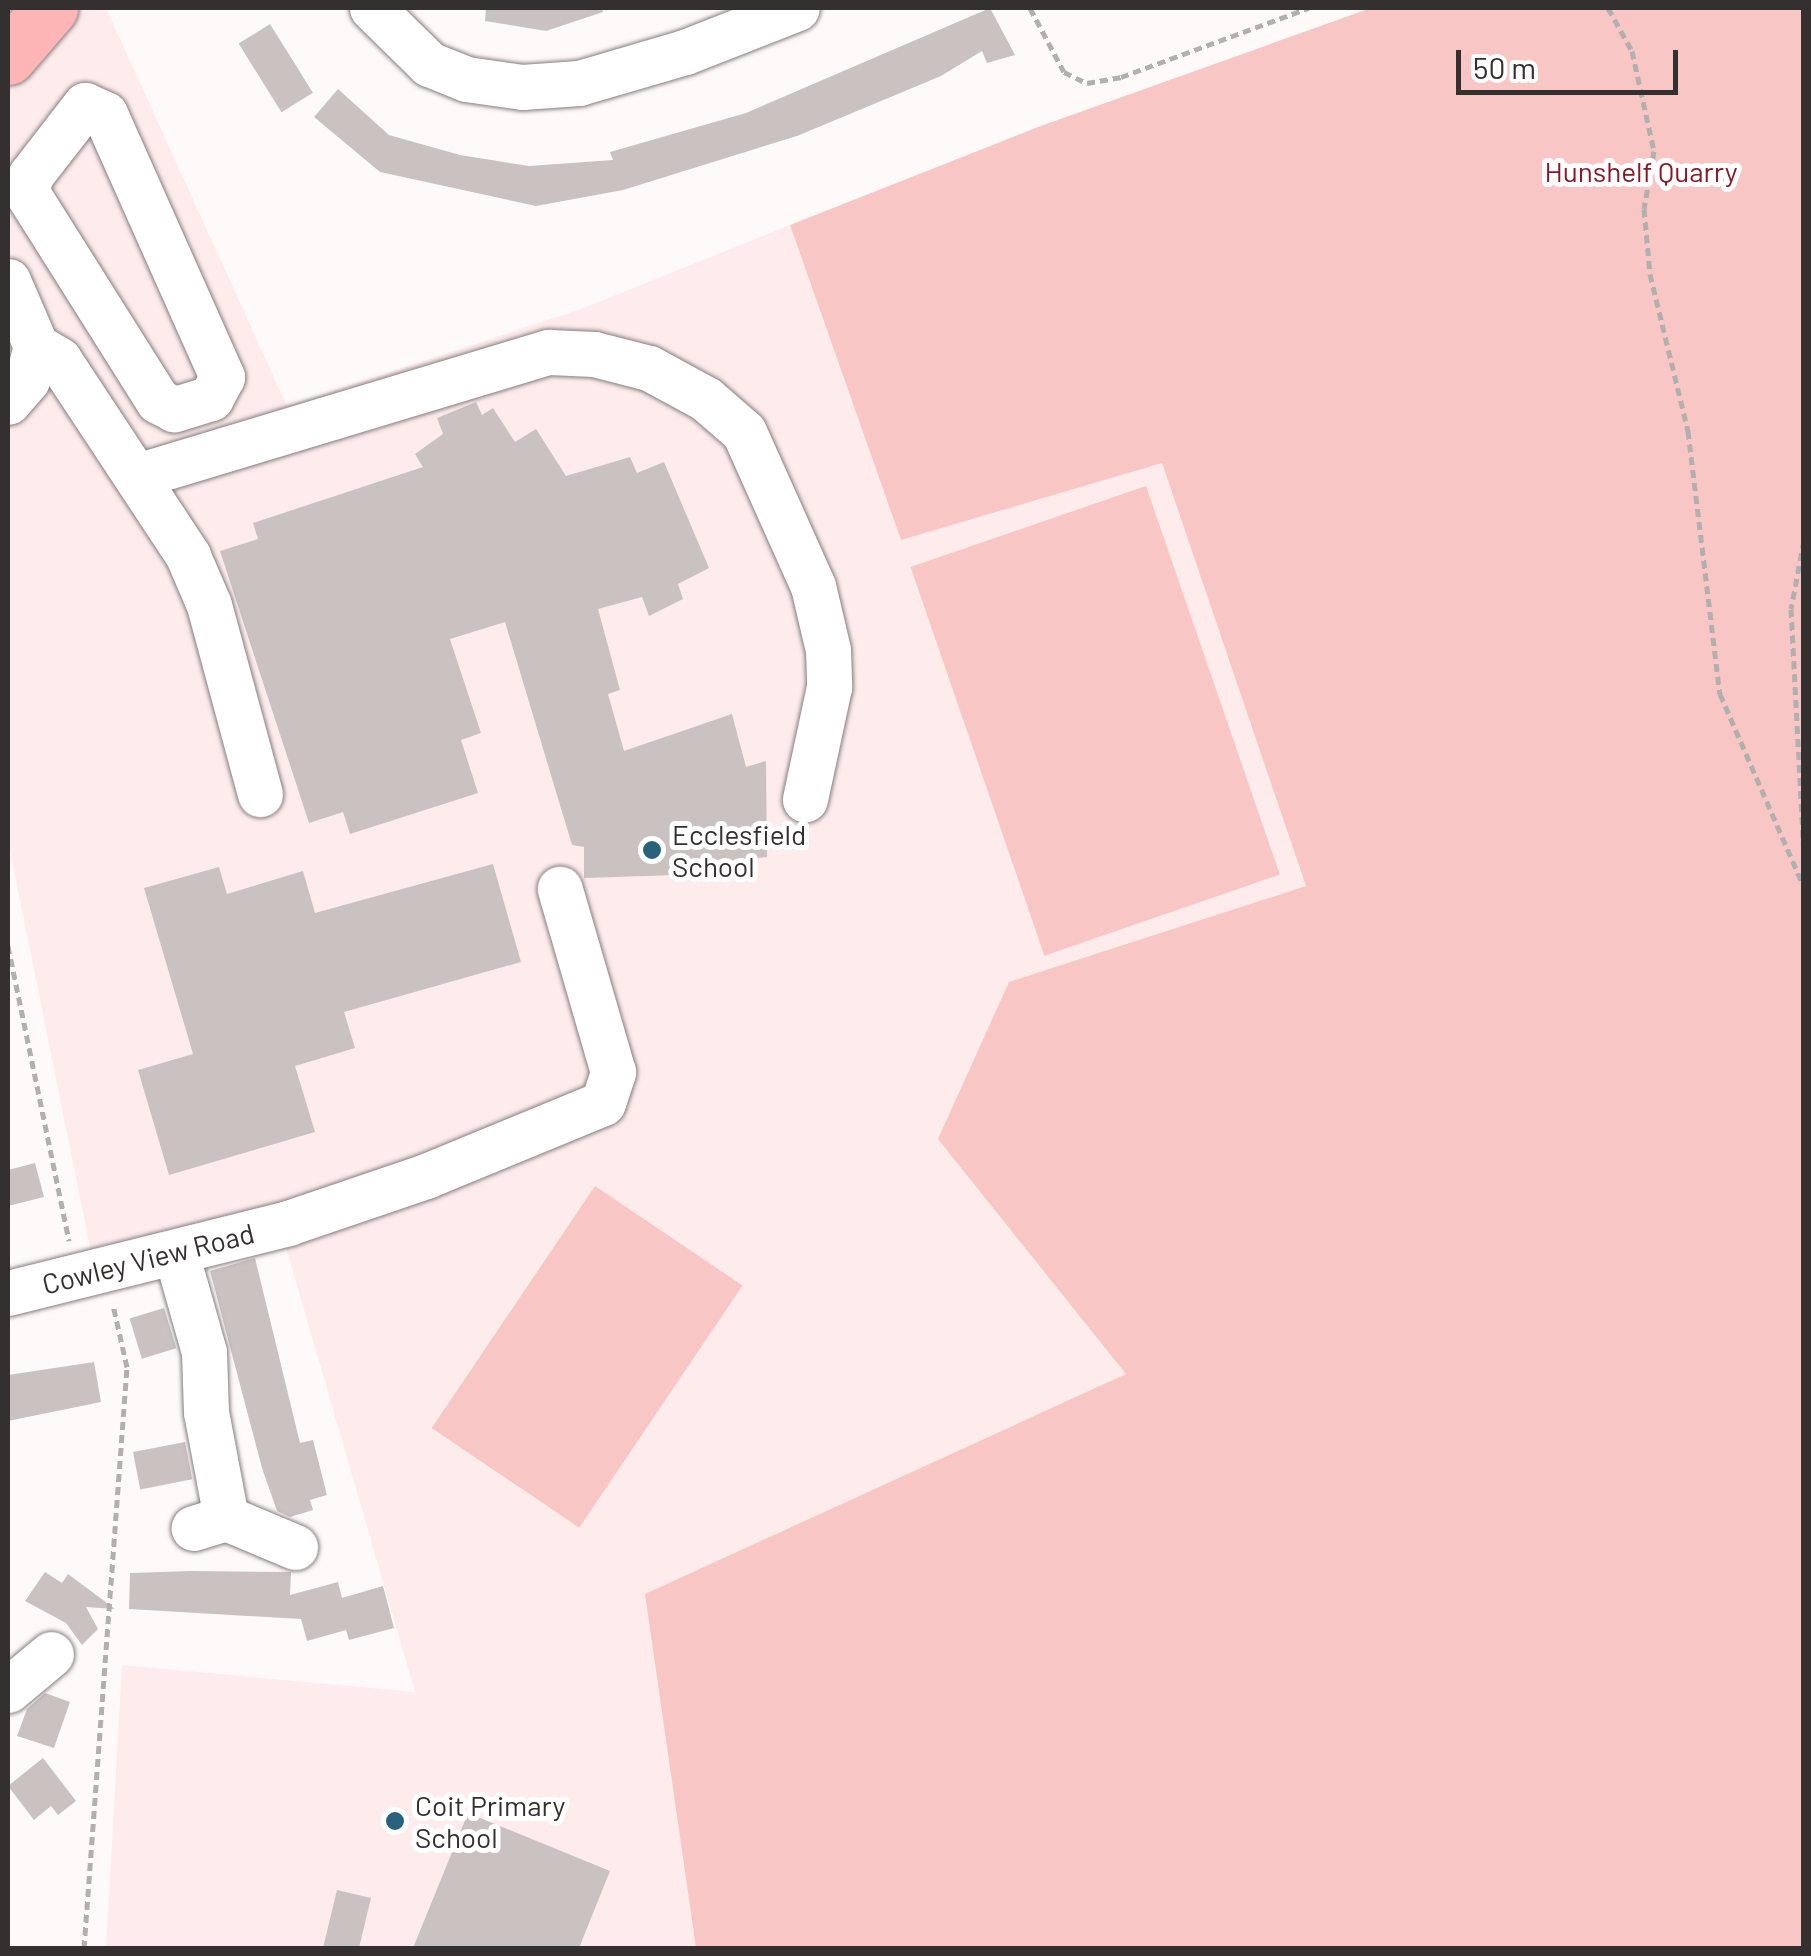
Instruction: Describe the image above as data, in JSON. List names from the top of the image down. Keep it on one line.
{"streets":{"street":["Cowley View Road"]},"parks":["Hunshelf Quarry"],"places":["Ecclesfield School","Coit Primary School"],"scale_bar":"50 m"}
